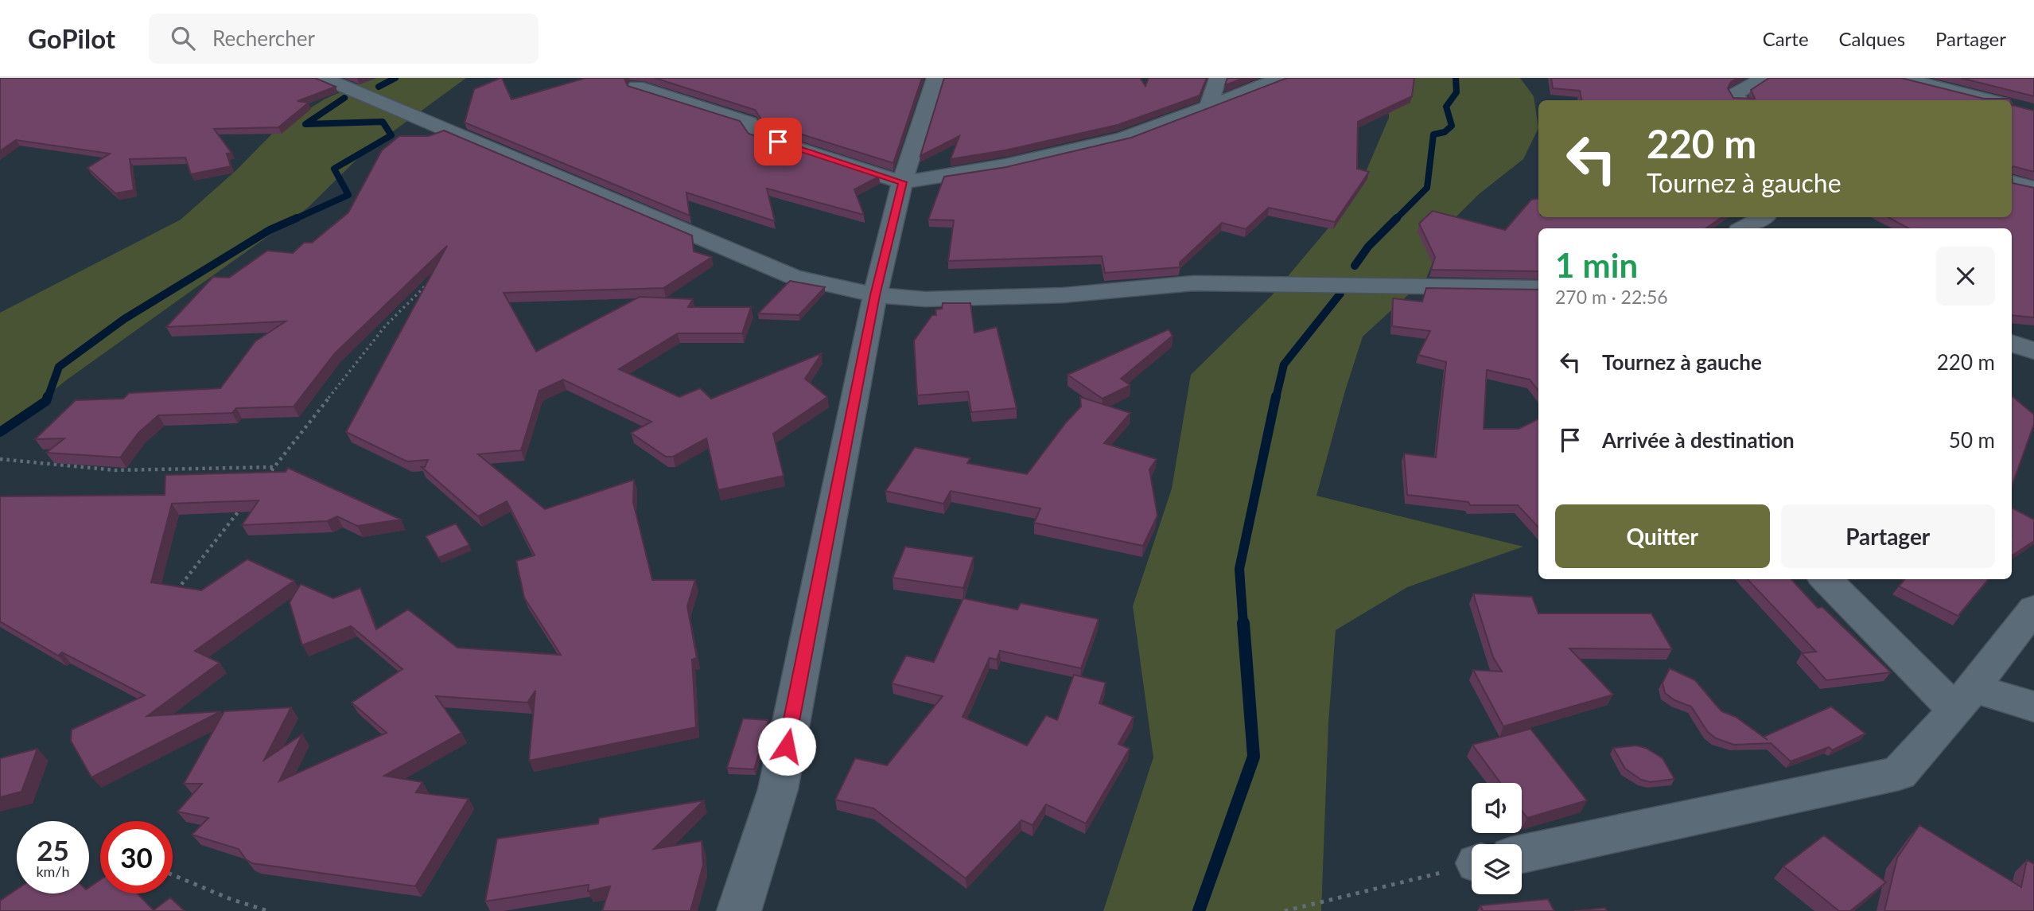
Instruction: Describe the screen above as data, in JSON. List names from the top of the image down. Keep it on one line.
{"page":{"header":"GoPilot","search":"Rechercher","nav":["Carte","Calques","Partager"],"turn":["220 m","Tournez à gauche"],"heading":["1 min","270 m · 22:56"],"list":[{"name":"Tournez à gauche","value":"220 m"},{"name":"Arrivée à destination","value":"50 m"}],"buttons":["Quitter","Partager"],"speed":"25 km/h","limit":"30"}}
